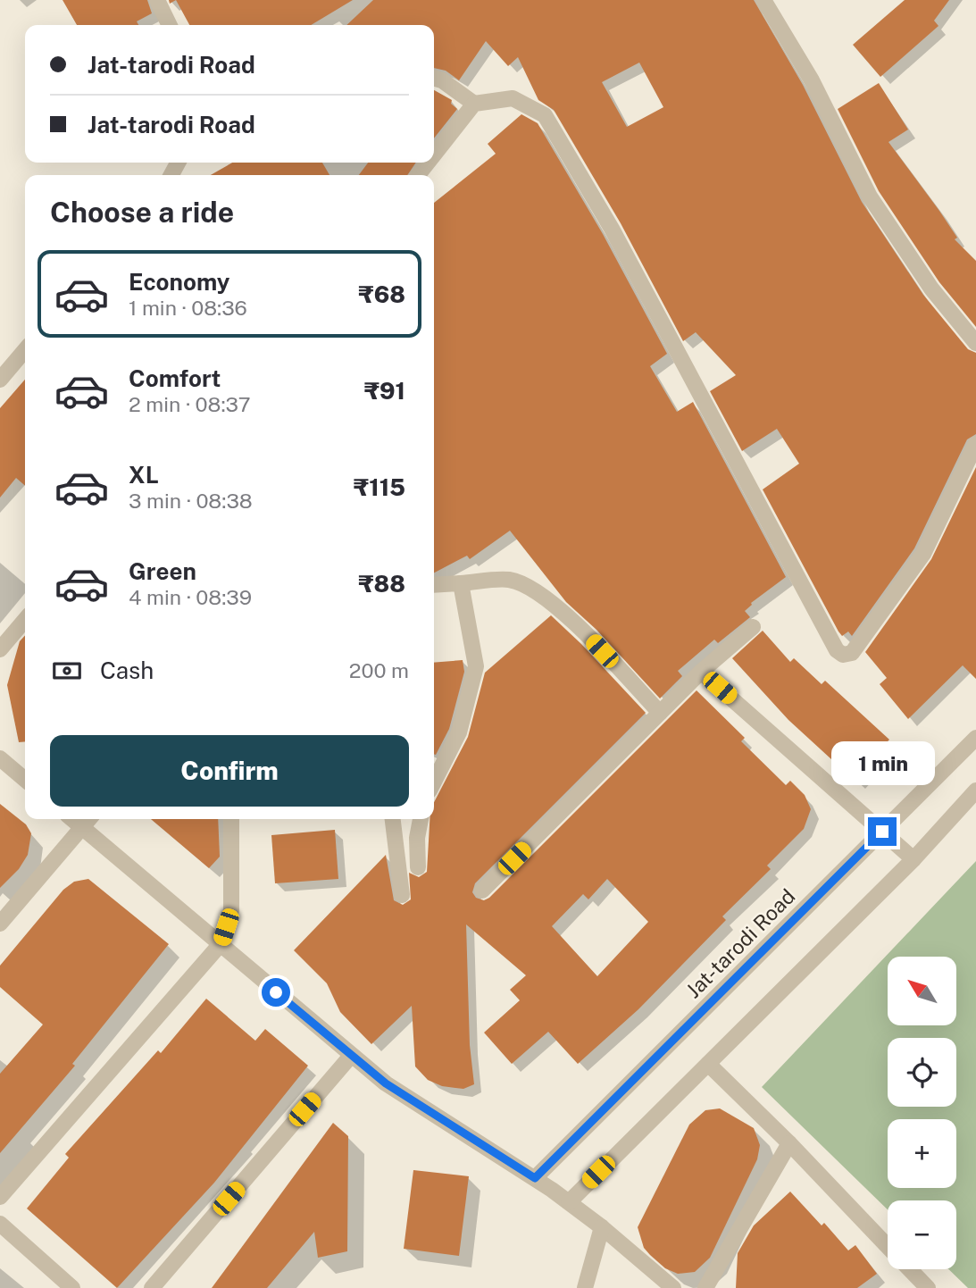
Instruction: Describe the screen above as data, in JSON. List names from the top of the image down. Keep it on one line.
{"streets":{"street":["Jat-tarodi Road"]},"north":"top left","page":{"banner":["Jat-tarodi Road","Jat-tarodi Road"],"heading":"Choose a ride","list":[{"name":"Economy","note":"1 min · 08:36","value":"₹68"},{"name":"Comfort","note":"2 min · 08:37","value":"₹91"},{"name":"XL","note":"3 min · 08:38","value":"₹115"},{"name":"Green","note":"4 min · 08:39","value":"₹88"}],"pay":["Cash","200 m"],"buttons":"Confirm","bubble":"1 min","map_buttons":["+","−"]}}
